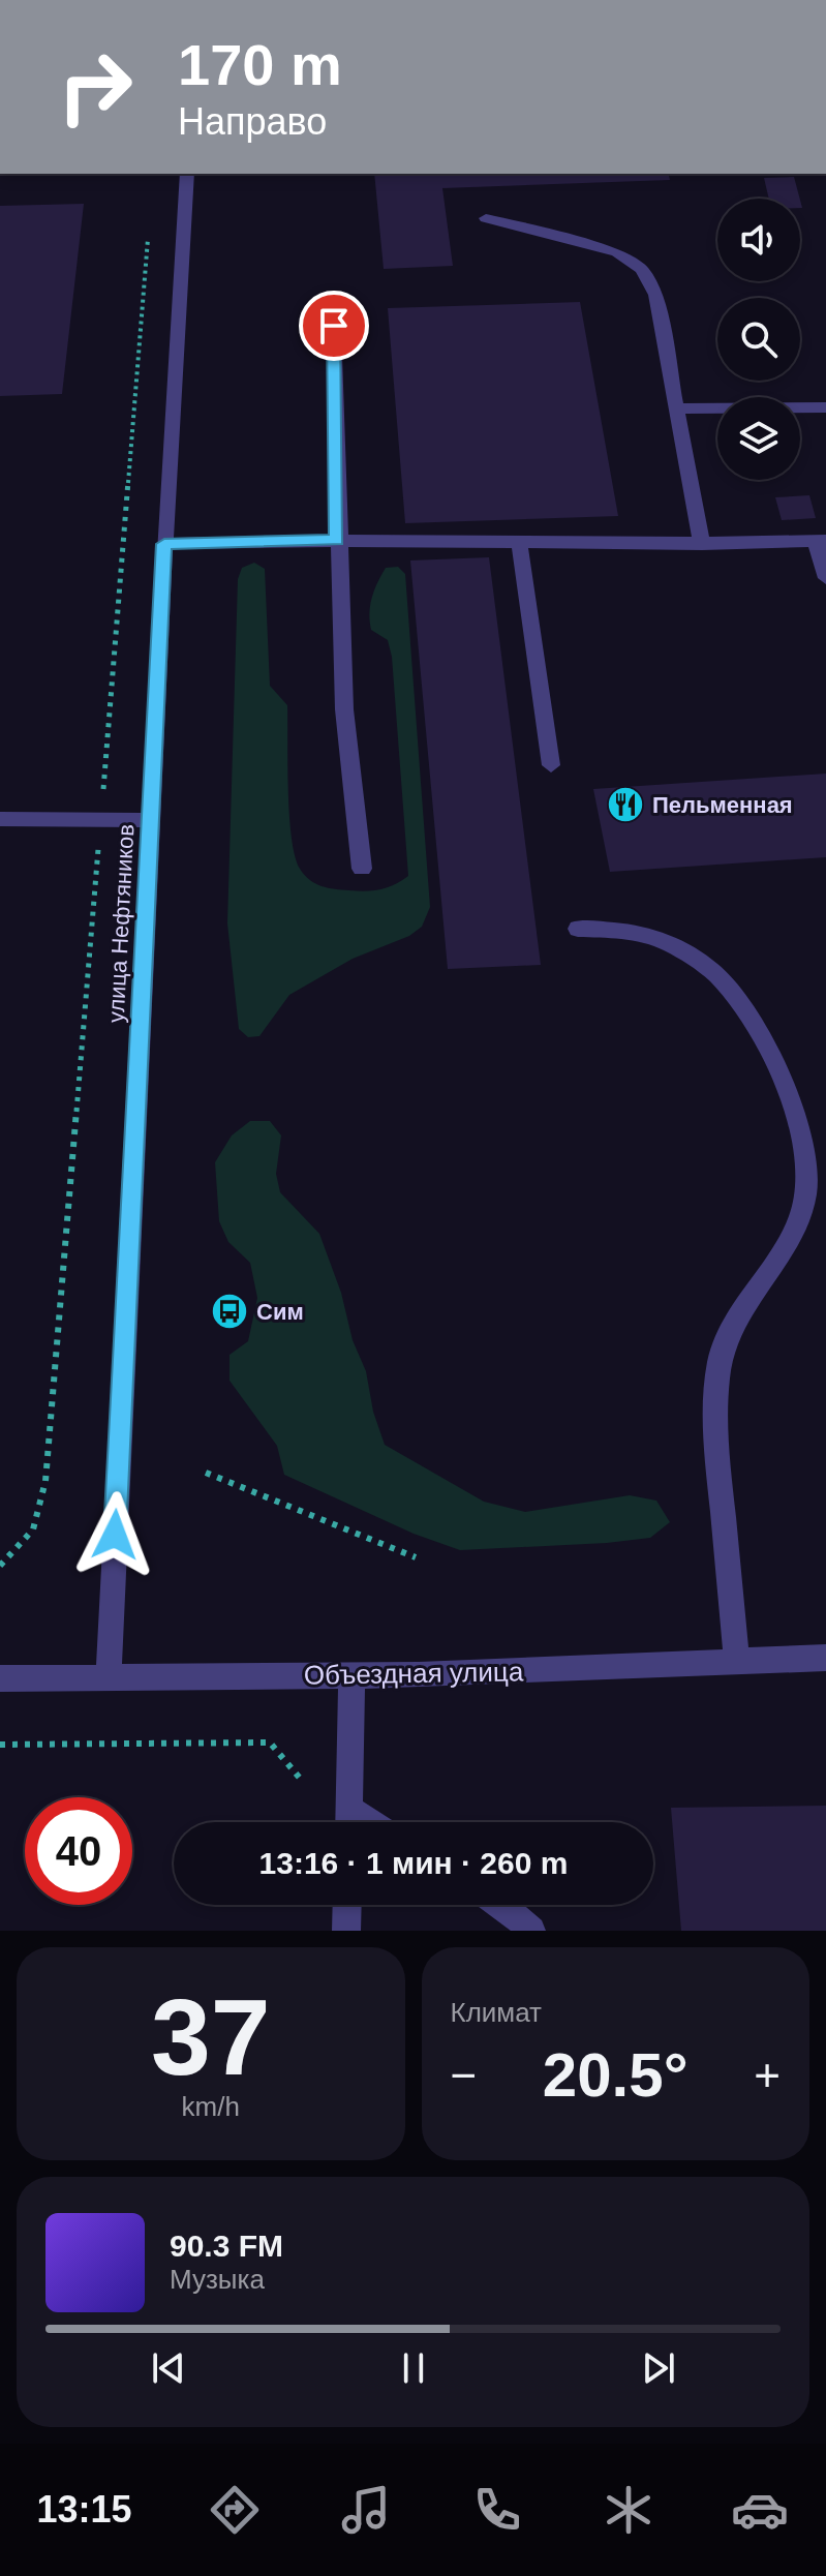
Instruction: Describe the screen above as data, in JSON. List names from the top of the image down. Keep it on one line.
{"streets":{"street":["улица Нефтяников","Объездная улица"]},"crossings":[["улица Нефтяников","Объездная улица"]],"places":{"restaurant":["Пельменная"],"bus stop":["Сим"]},"page":{"turn":["170 m","Направо"],"limit":"40","trip":"13:16 · 1 мин · 260 m","tile":[["37","km/h"],"Климат"],"heat":["−","20.5°","+"],"song":["90.3 FM","Музыка"],"tabs":"13:15"}}
